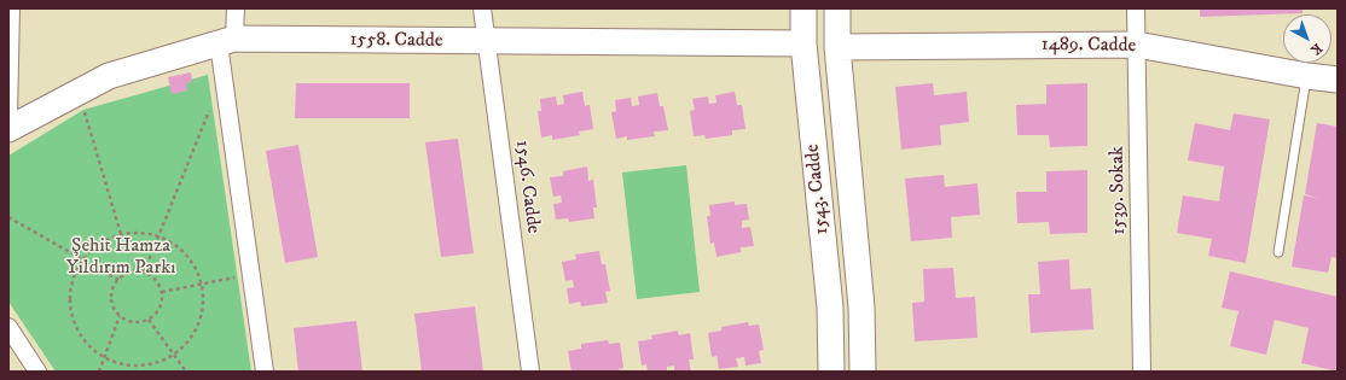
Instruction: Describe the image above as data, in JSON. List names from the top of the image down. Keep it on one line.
{"streets":{"street":["1558. Cadde","1489. Cadde","1546. Cadde","1543. Cadde","1539. Sokak"]},"crossings":[["1558. Cadde","1546. Cadde"],["1558. Cadde","1543. Cadde"],["1489. Cadde","1543. Cadde"],["1489. Cadde","1539. Sokak"]],"parks":["Şehit Hamza Yıldırım Parkı"],"north":"bottom right"}
